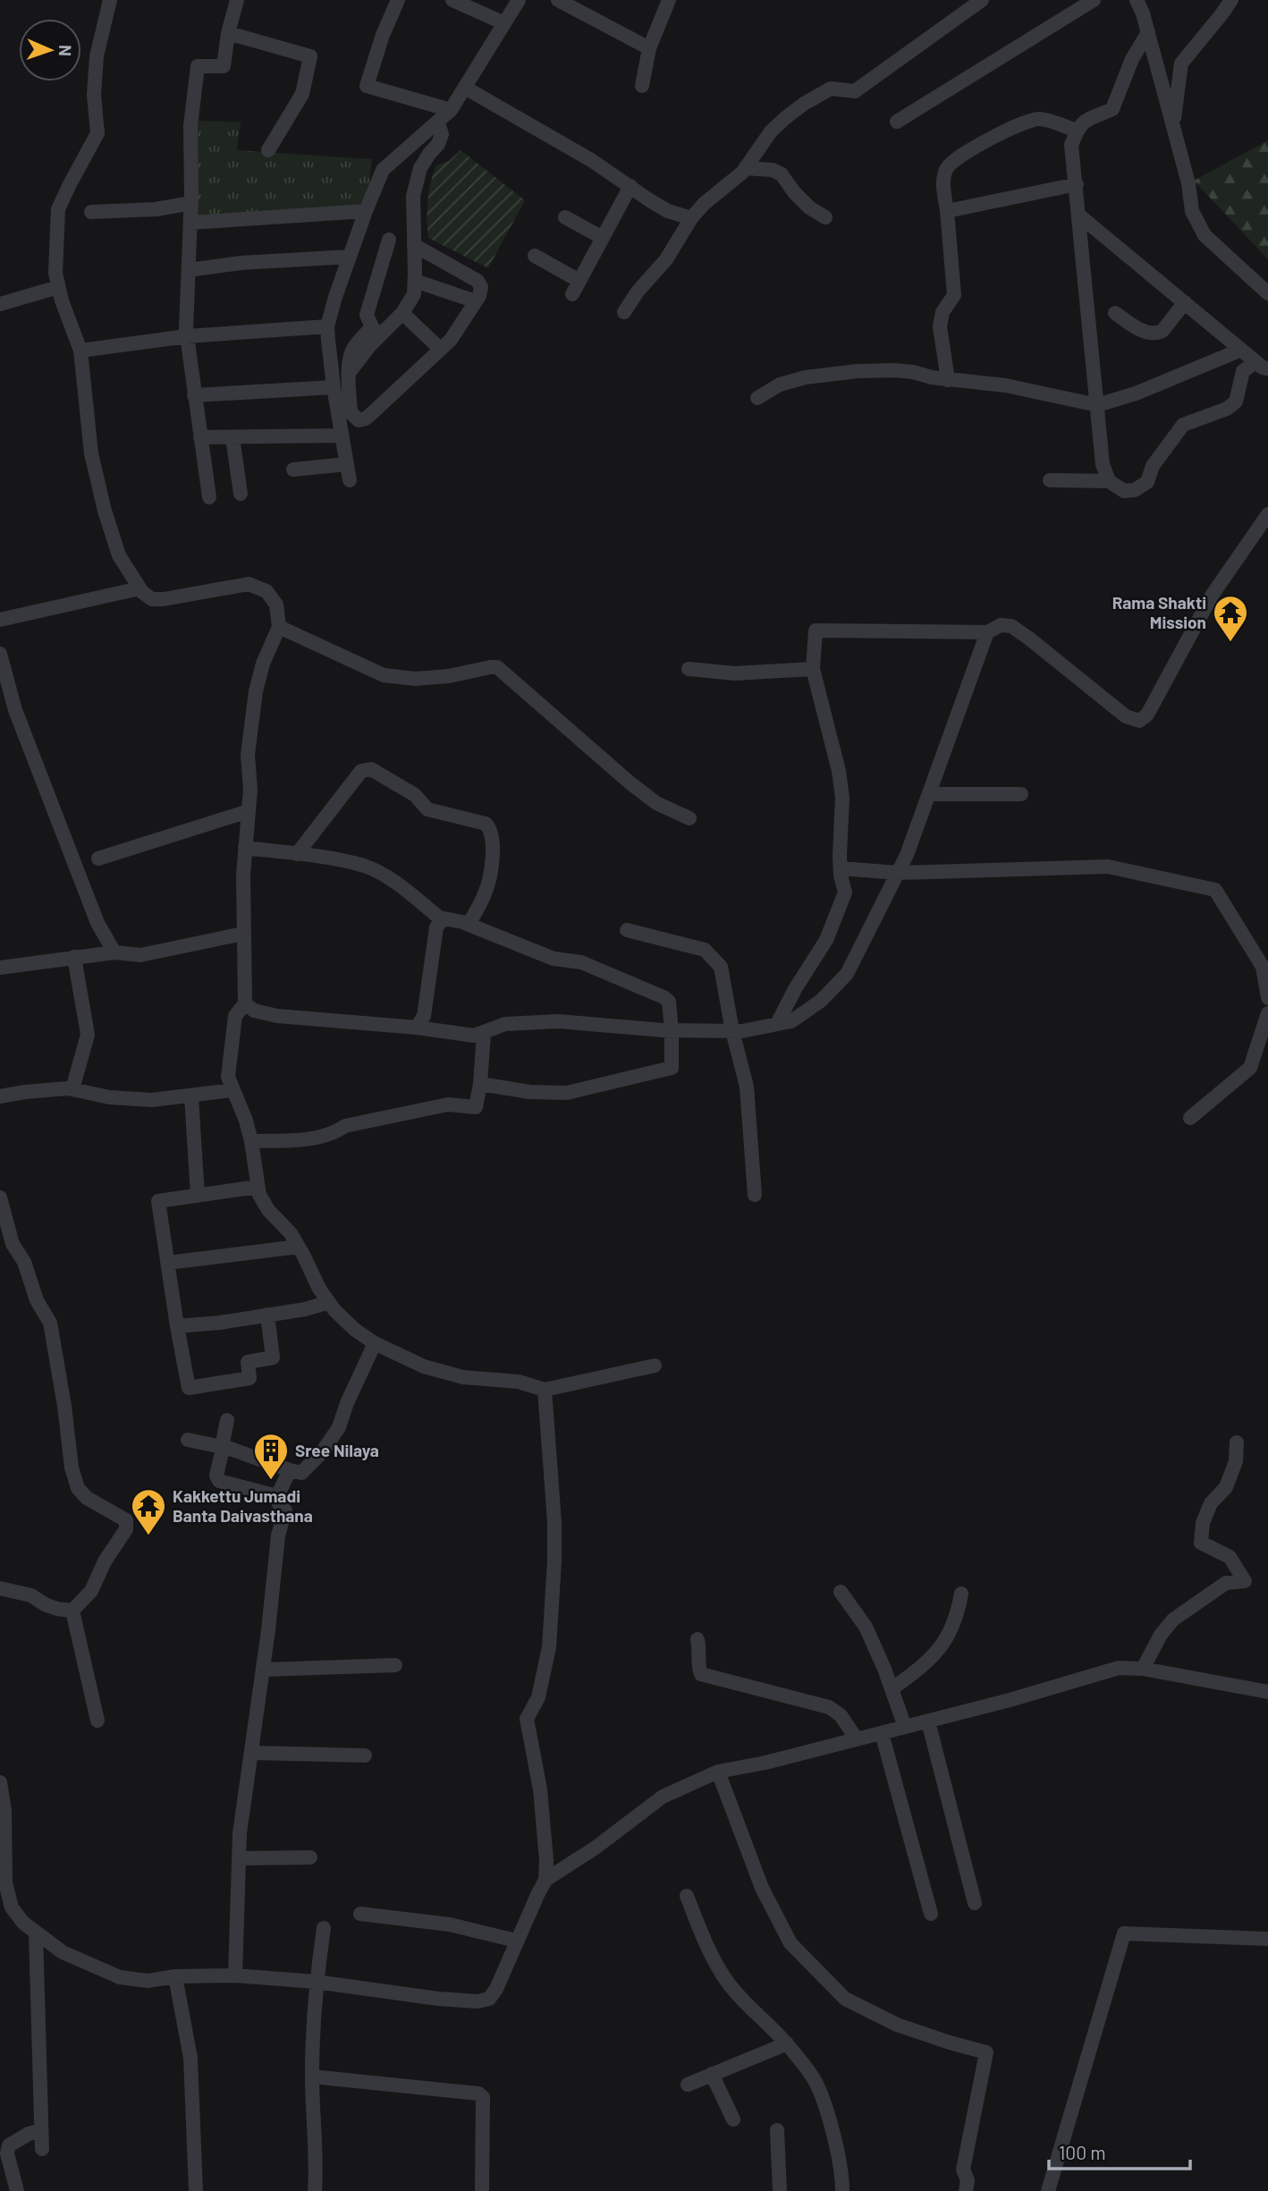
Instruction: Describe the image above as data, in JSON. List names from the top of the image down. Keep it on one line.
{"places":{"temple":["Rama Shakti Mission","Kakkettu Jumadi Banta Daivasthana"],"building":["Sree Nilaya"]},"scale_bar":"100 m","north":"right"}
